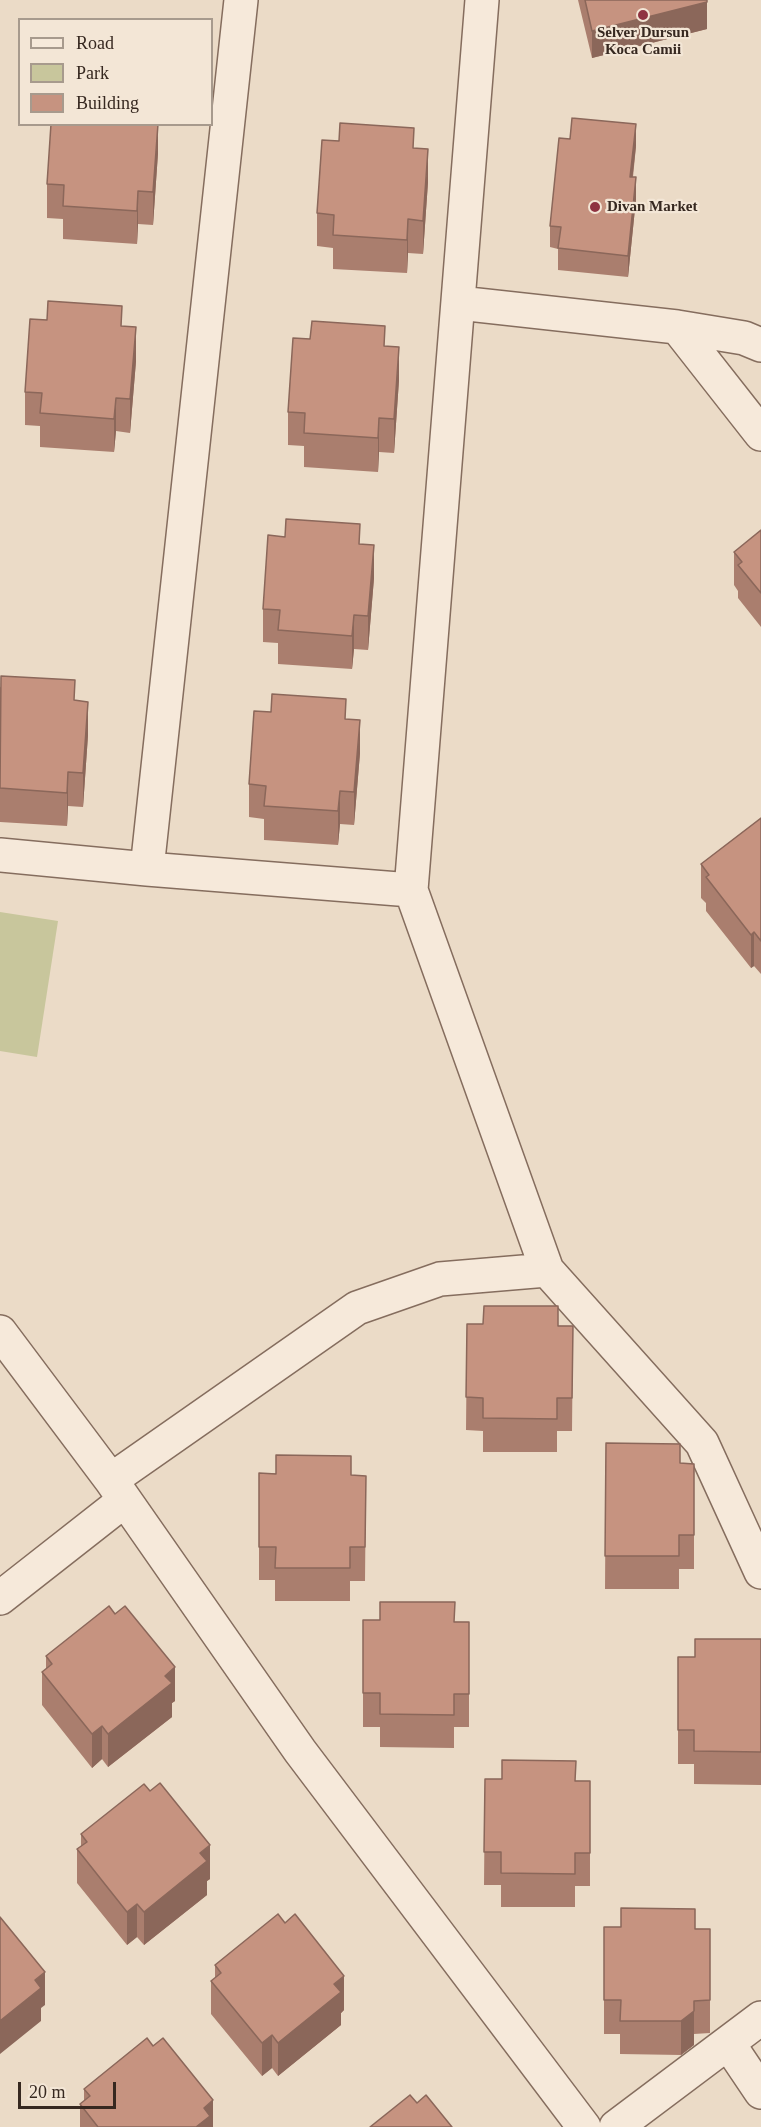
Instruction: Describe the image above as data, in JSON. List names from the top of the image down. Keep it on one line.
{"places":["Selver Dursun Koca Camii","Divan Market"],"legend":["Road","Park","Building"],"scale_bar":"20 m"}
